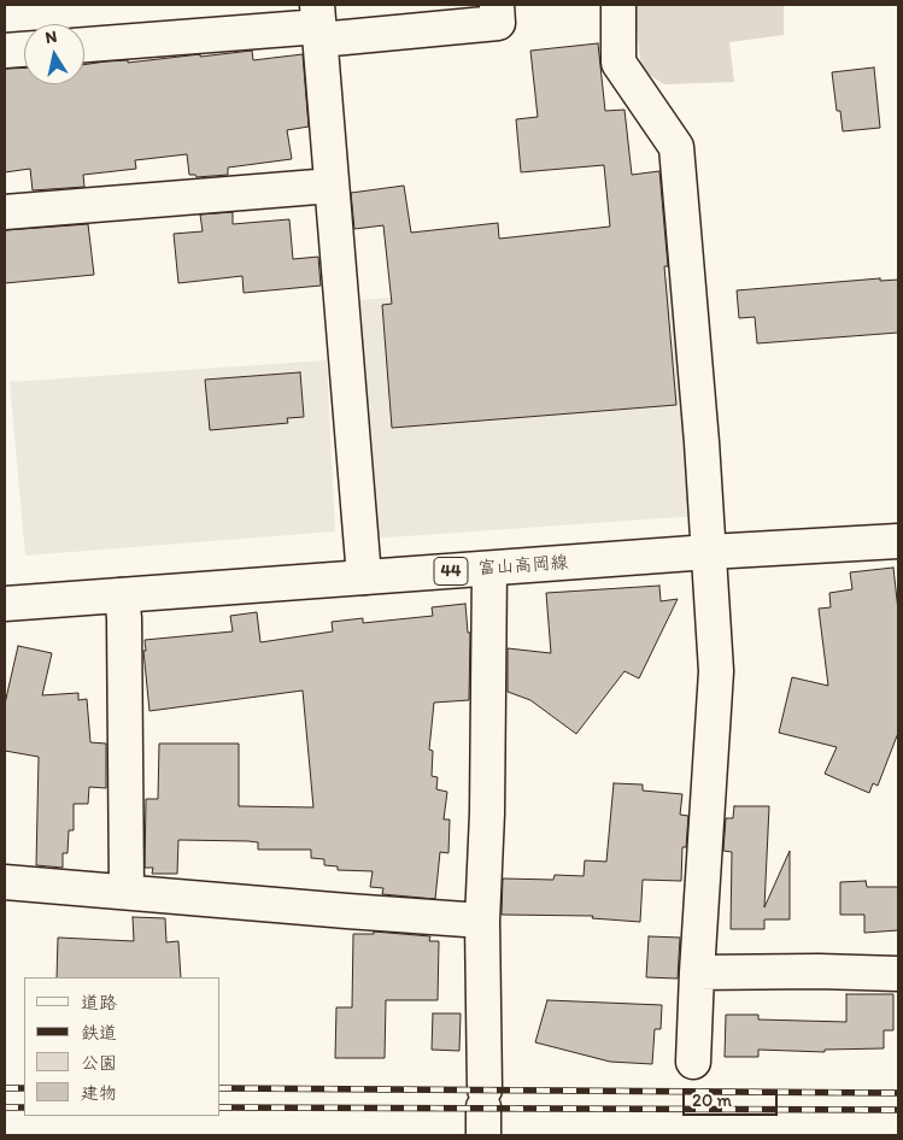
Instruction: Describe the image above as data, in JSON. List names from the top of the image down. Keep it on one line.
{"streets":{"street":["富山高岡線","44"]},"legend":["道路","鉄道","公園","建物"],"scale_bar":"20 m","north":"top"}
